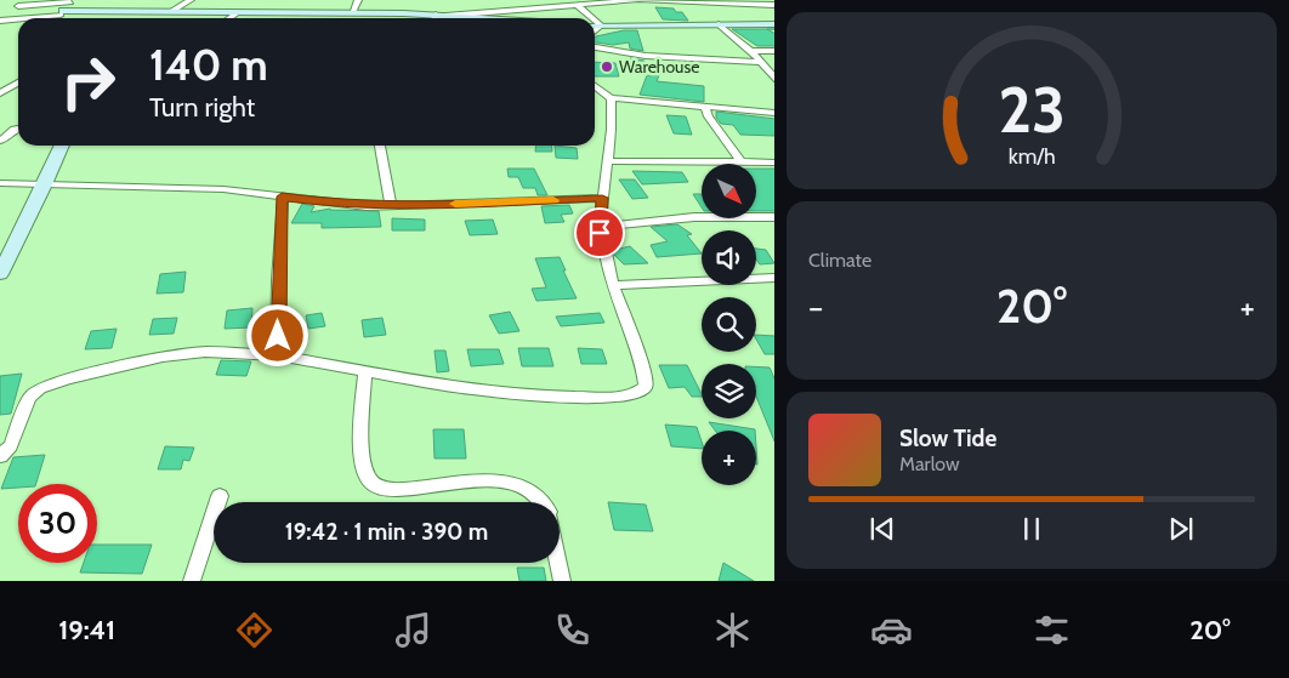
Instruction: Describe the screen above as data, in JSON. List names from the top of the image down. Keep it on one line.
{"places":["Warehouse"],"north":"bottom right","page":{"turn":["140 m","Turn right"],"map_buttons":"+","tile":"Climate","heat":["−","20°","+"],"song":["Slow Tide","Marlow"],"limit":"30","trip":"19:42 · 1 min · 390 m","tabs":["19:41","20°"],"gauge":["23","km/h"]}}
